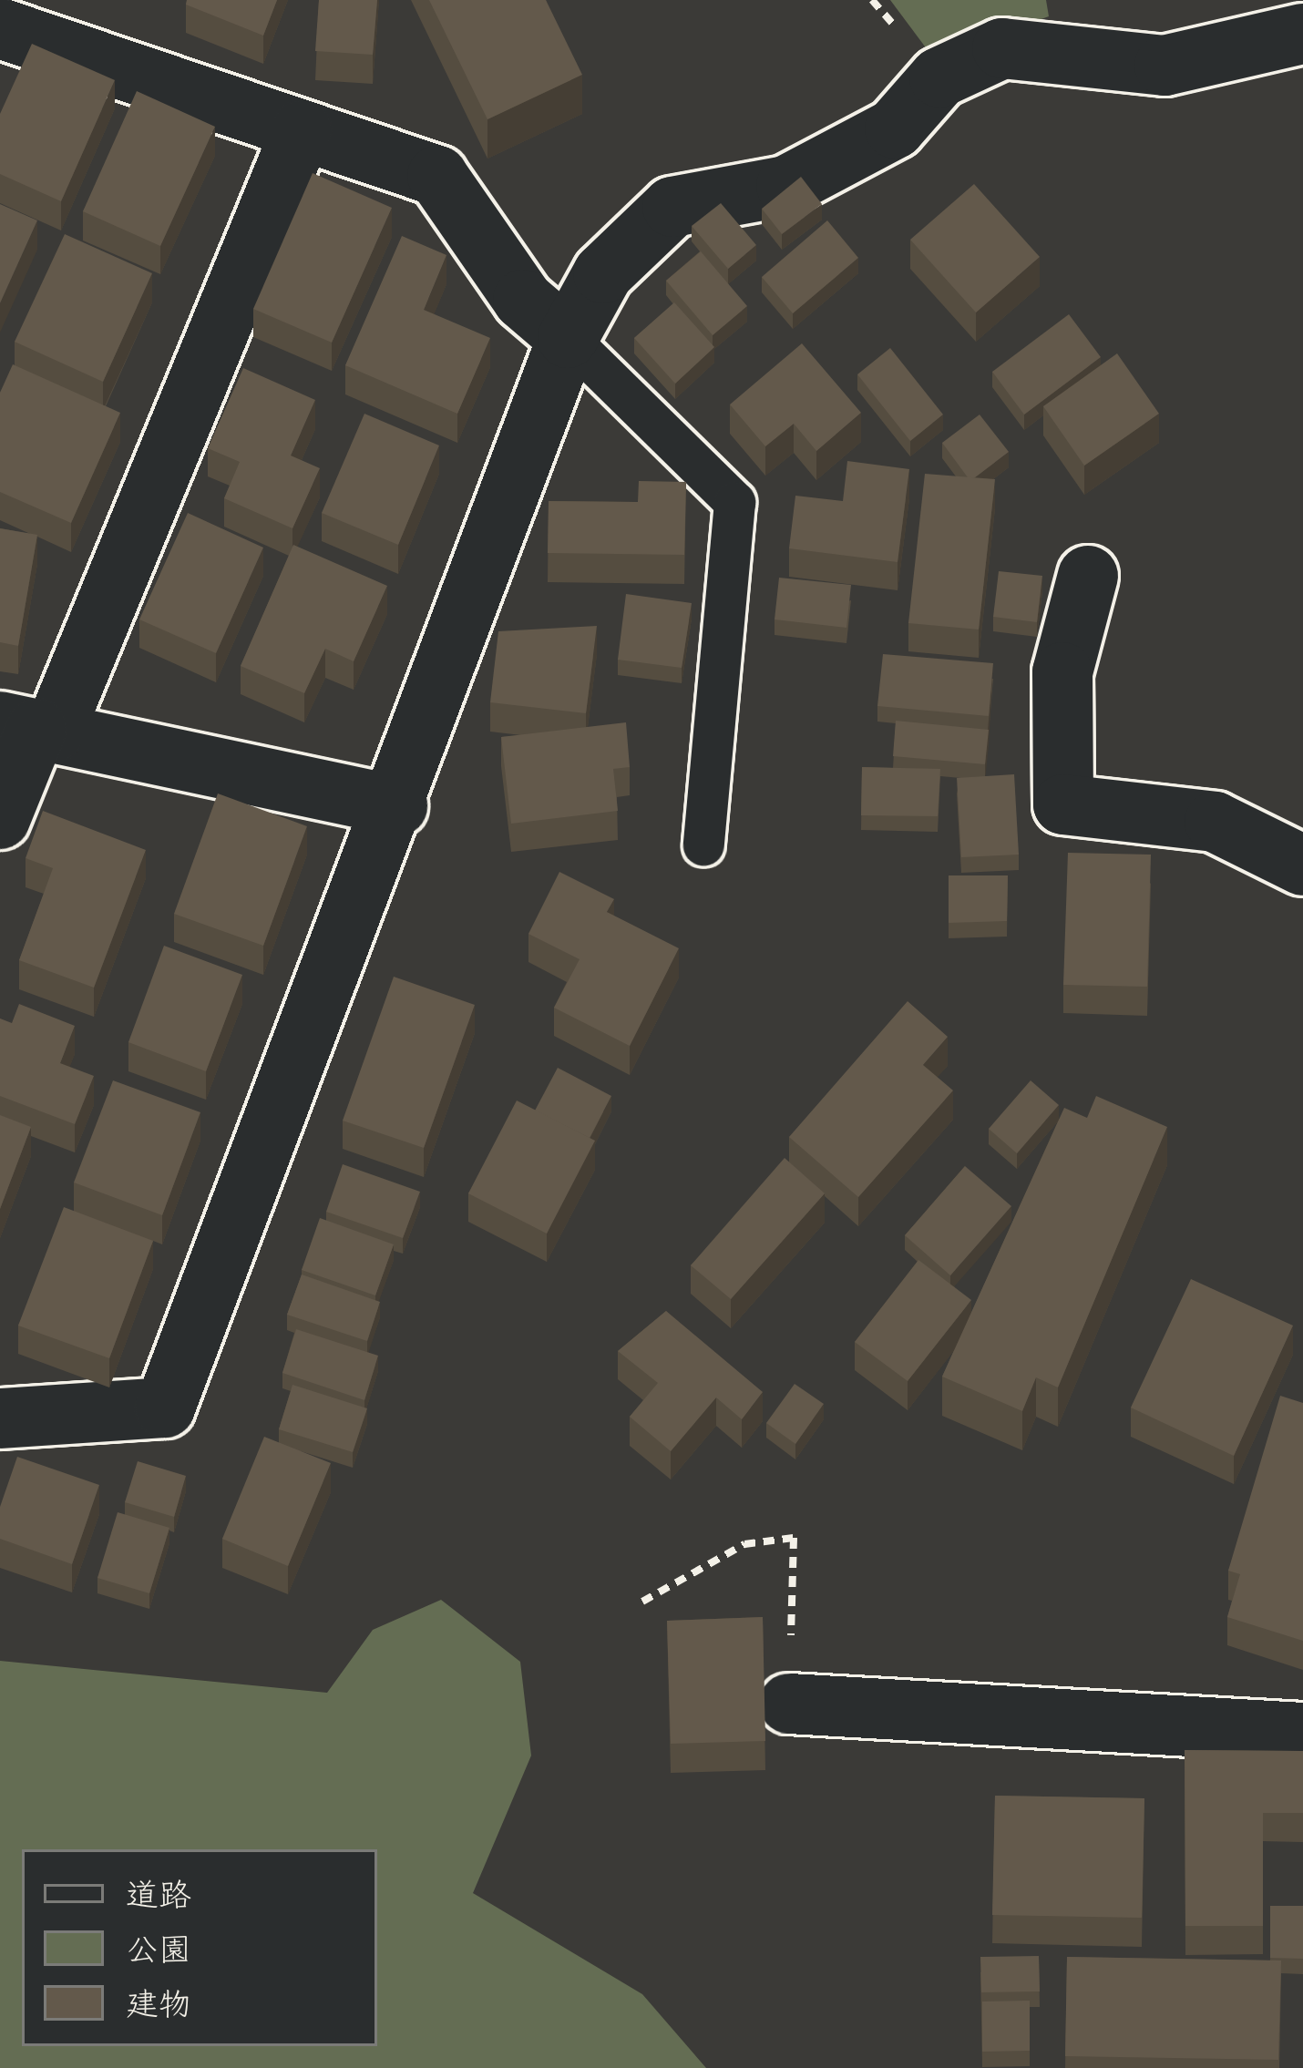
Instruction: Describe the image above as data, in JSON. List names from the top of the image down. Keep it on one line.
{"legend":["道路","公園","建物"]}
